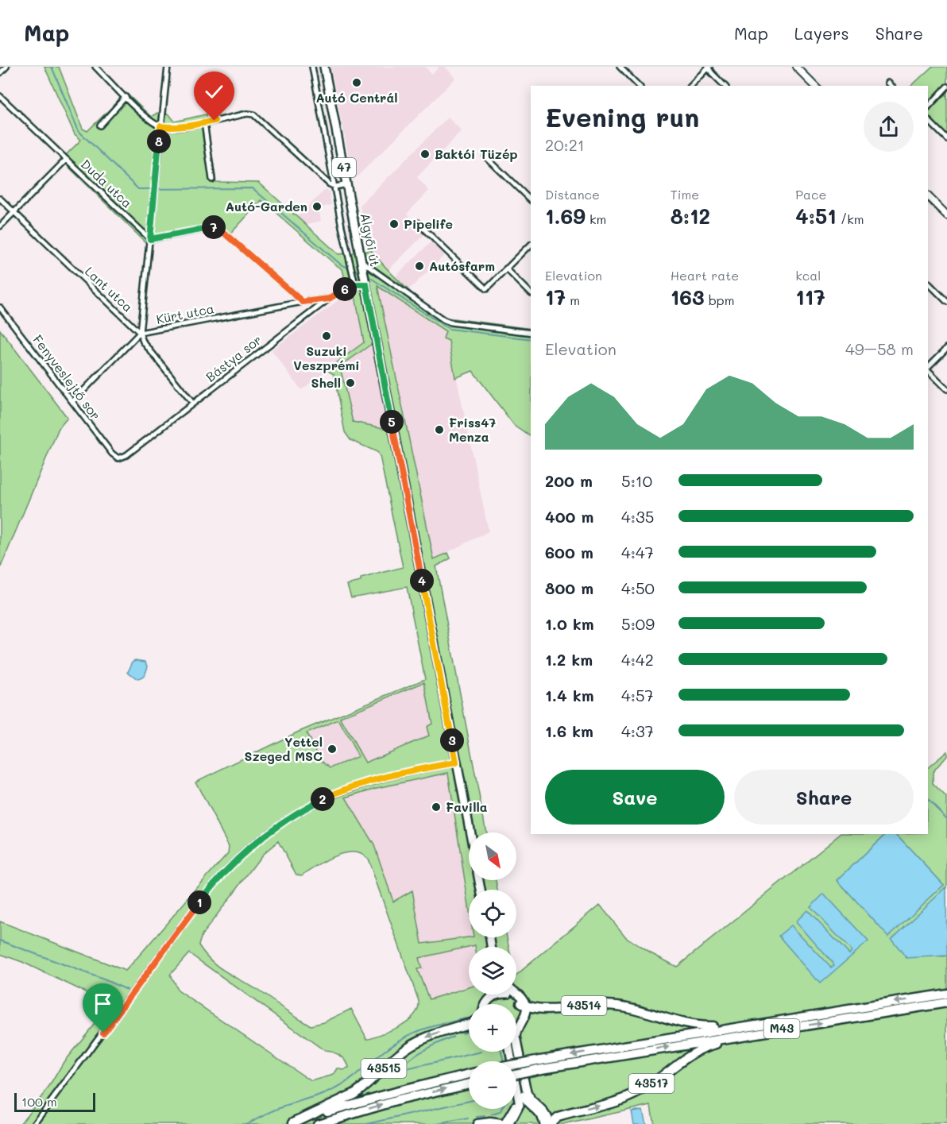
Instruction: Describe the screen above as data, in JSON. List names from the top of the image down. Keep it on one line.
{"streets":{"highway":["43514","M43","43515","43517"],"main road":["47","Algyői út"],"street":["Duda utca","Lant utca","Kürt utca","Bástya sor","Fenyveslejtő sor"]},"crossings":[["Algyői út","Bástya sor"],["Lant utca","Kürt utca"],["Lant utca","Bástya sor"],["Kürt utca","Bástya sor"],["Kürt utca","Fenyveslejtő sor"],["Bástya sor","Fenyveslejtő sor"],["43514","M43"],["M43","43517"]],"places":["Autó Centrál","Baktói Tüzép","Autó-Garden","Pipelife","Autósfarm","Suzuki Veszprémi","Shell","Friss47 Menza","Yettel Szeged MSC","Favilla"],"scale_bar":"100 m","north":"bottom right","page":{"header":"Map","nav":["Map","Layers","Share"],"heading":["Evening run","20:21"],"pins":["8","7","6","5","4","3","2","1"],"stats":[["Distance","1.69 km"],["Time","8:12"],["Pace","4:51 /km"],["Elevation","17 m"],["Heart rate","163 bpm"],["kcal","117"]],"chart":["Elevation","49–58 m"],"list":[{"name":"200 m","note":"5:10"},{"name":"400 m","note":"4:35"},{"name":"600 m","note":"4:47"},{"name":"800 m","note":"4:50"},{"name":"1.0 km","note":"5:09"},{"name":"1.2 km","note":"4:42"},{"name":"1.4 km","note":"4:57"},{"name":"1.6 km","note":"4:37"}],"buttons":["Save","Share"],"map_buttons":["+","−"],"scale":"100 m"}}
